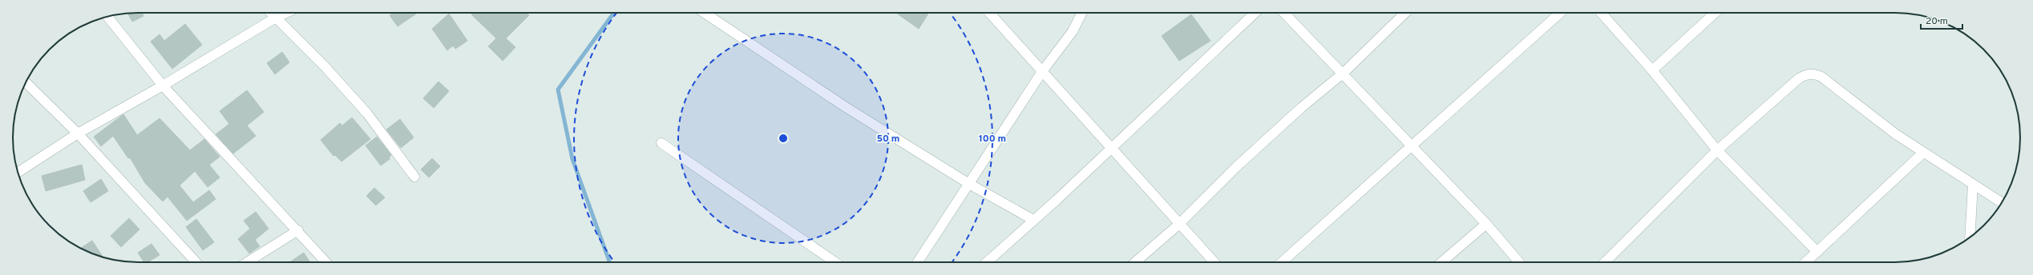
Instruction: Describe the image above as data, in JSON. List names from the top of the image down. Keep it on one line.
{"scale_bar":"20 m","rings":["50 m","100 m"]}
